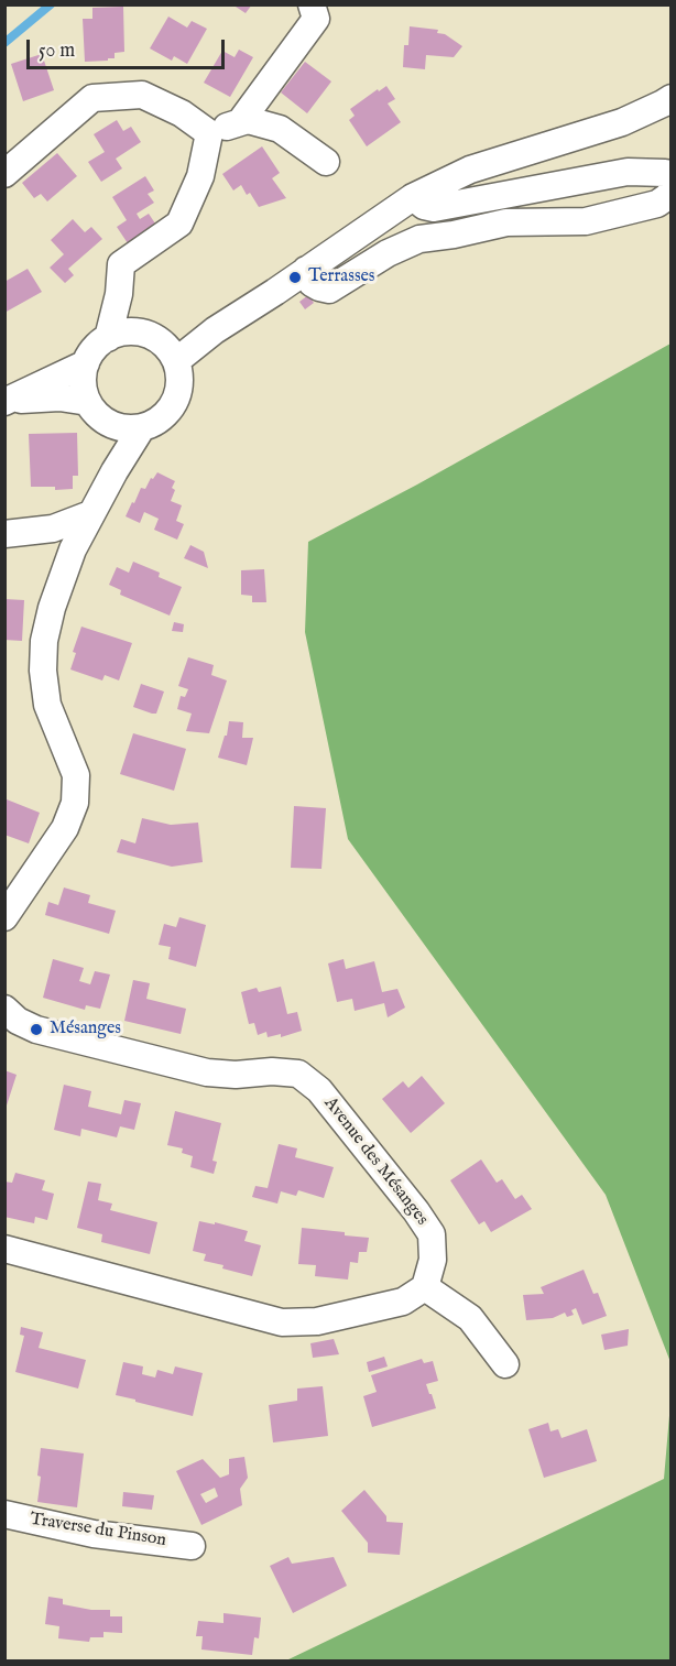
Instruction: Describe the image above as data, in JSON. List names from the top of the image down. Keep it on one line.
{"streets":{"street":["Avenue des Mésanges","Traverse du Pinson"]},"places":["Terrasses","Mésanges"],"scale_bar":"50 m"}
